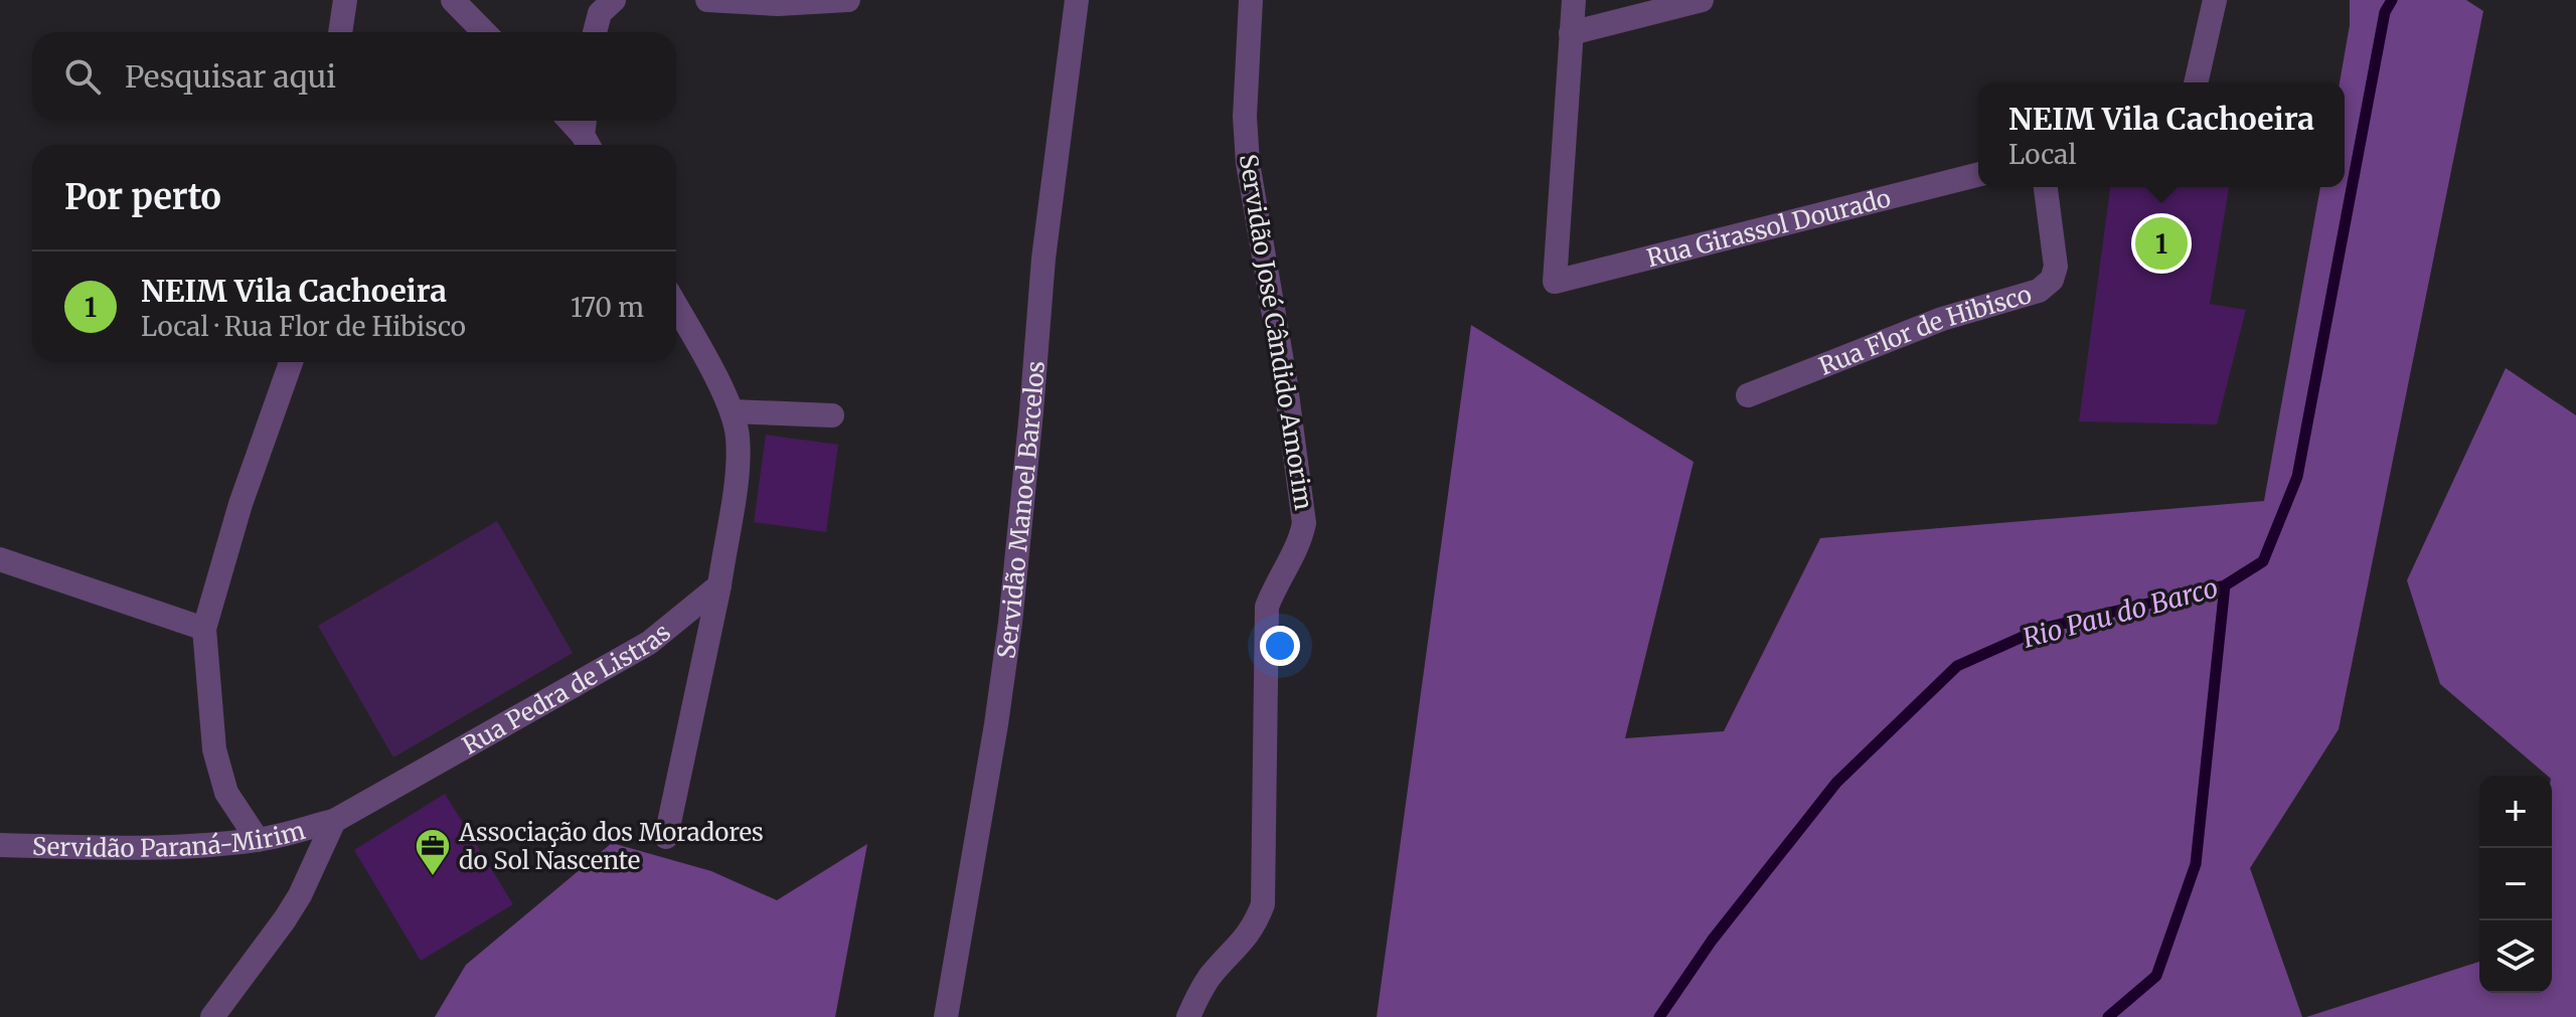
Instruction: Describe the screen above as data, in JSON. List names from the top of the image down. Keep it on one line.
{"streets":{"street":["Rua Girassol Dourado","Rua Flor de Hibisco","Servidão José Cândido Amorim","Servidão Manoel Barcelos","Rua Pedra de Listras","Servidão Paraná-Mirim"]},"crossings":[["Rua Pedra de Listras","Servidão Paraná-Mirim"]],"water":["Rio Pau do Barco"],"places":{"office":["Associação dos Moradores do Sol Nascente"]},"page":{"search":"Pesquisar aqui","popup":["NEIM Vila Cachoeira","Local"],"heading":"Por perto","pins":"1","list":[{"mark":"1","name":"NEIM Vila Cachoeira","note":"Local · Rua Flor de Hibisco","value":"170 m"}],"map_buttons":["+","−"]}}
